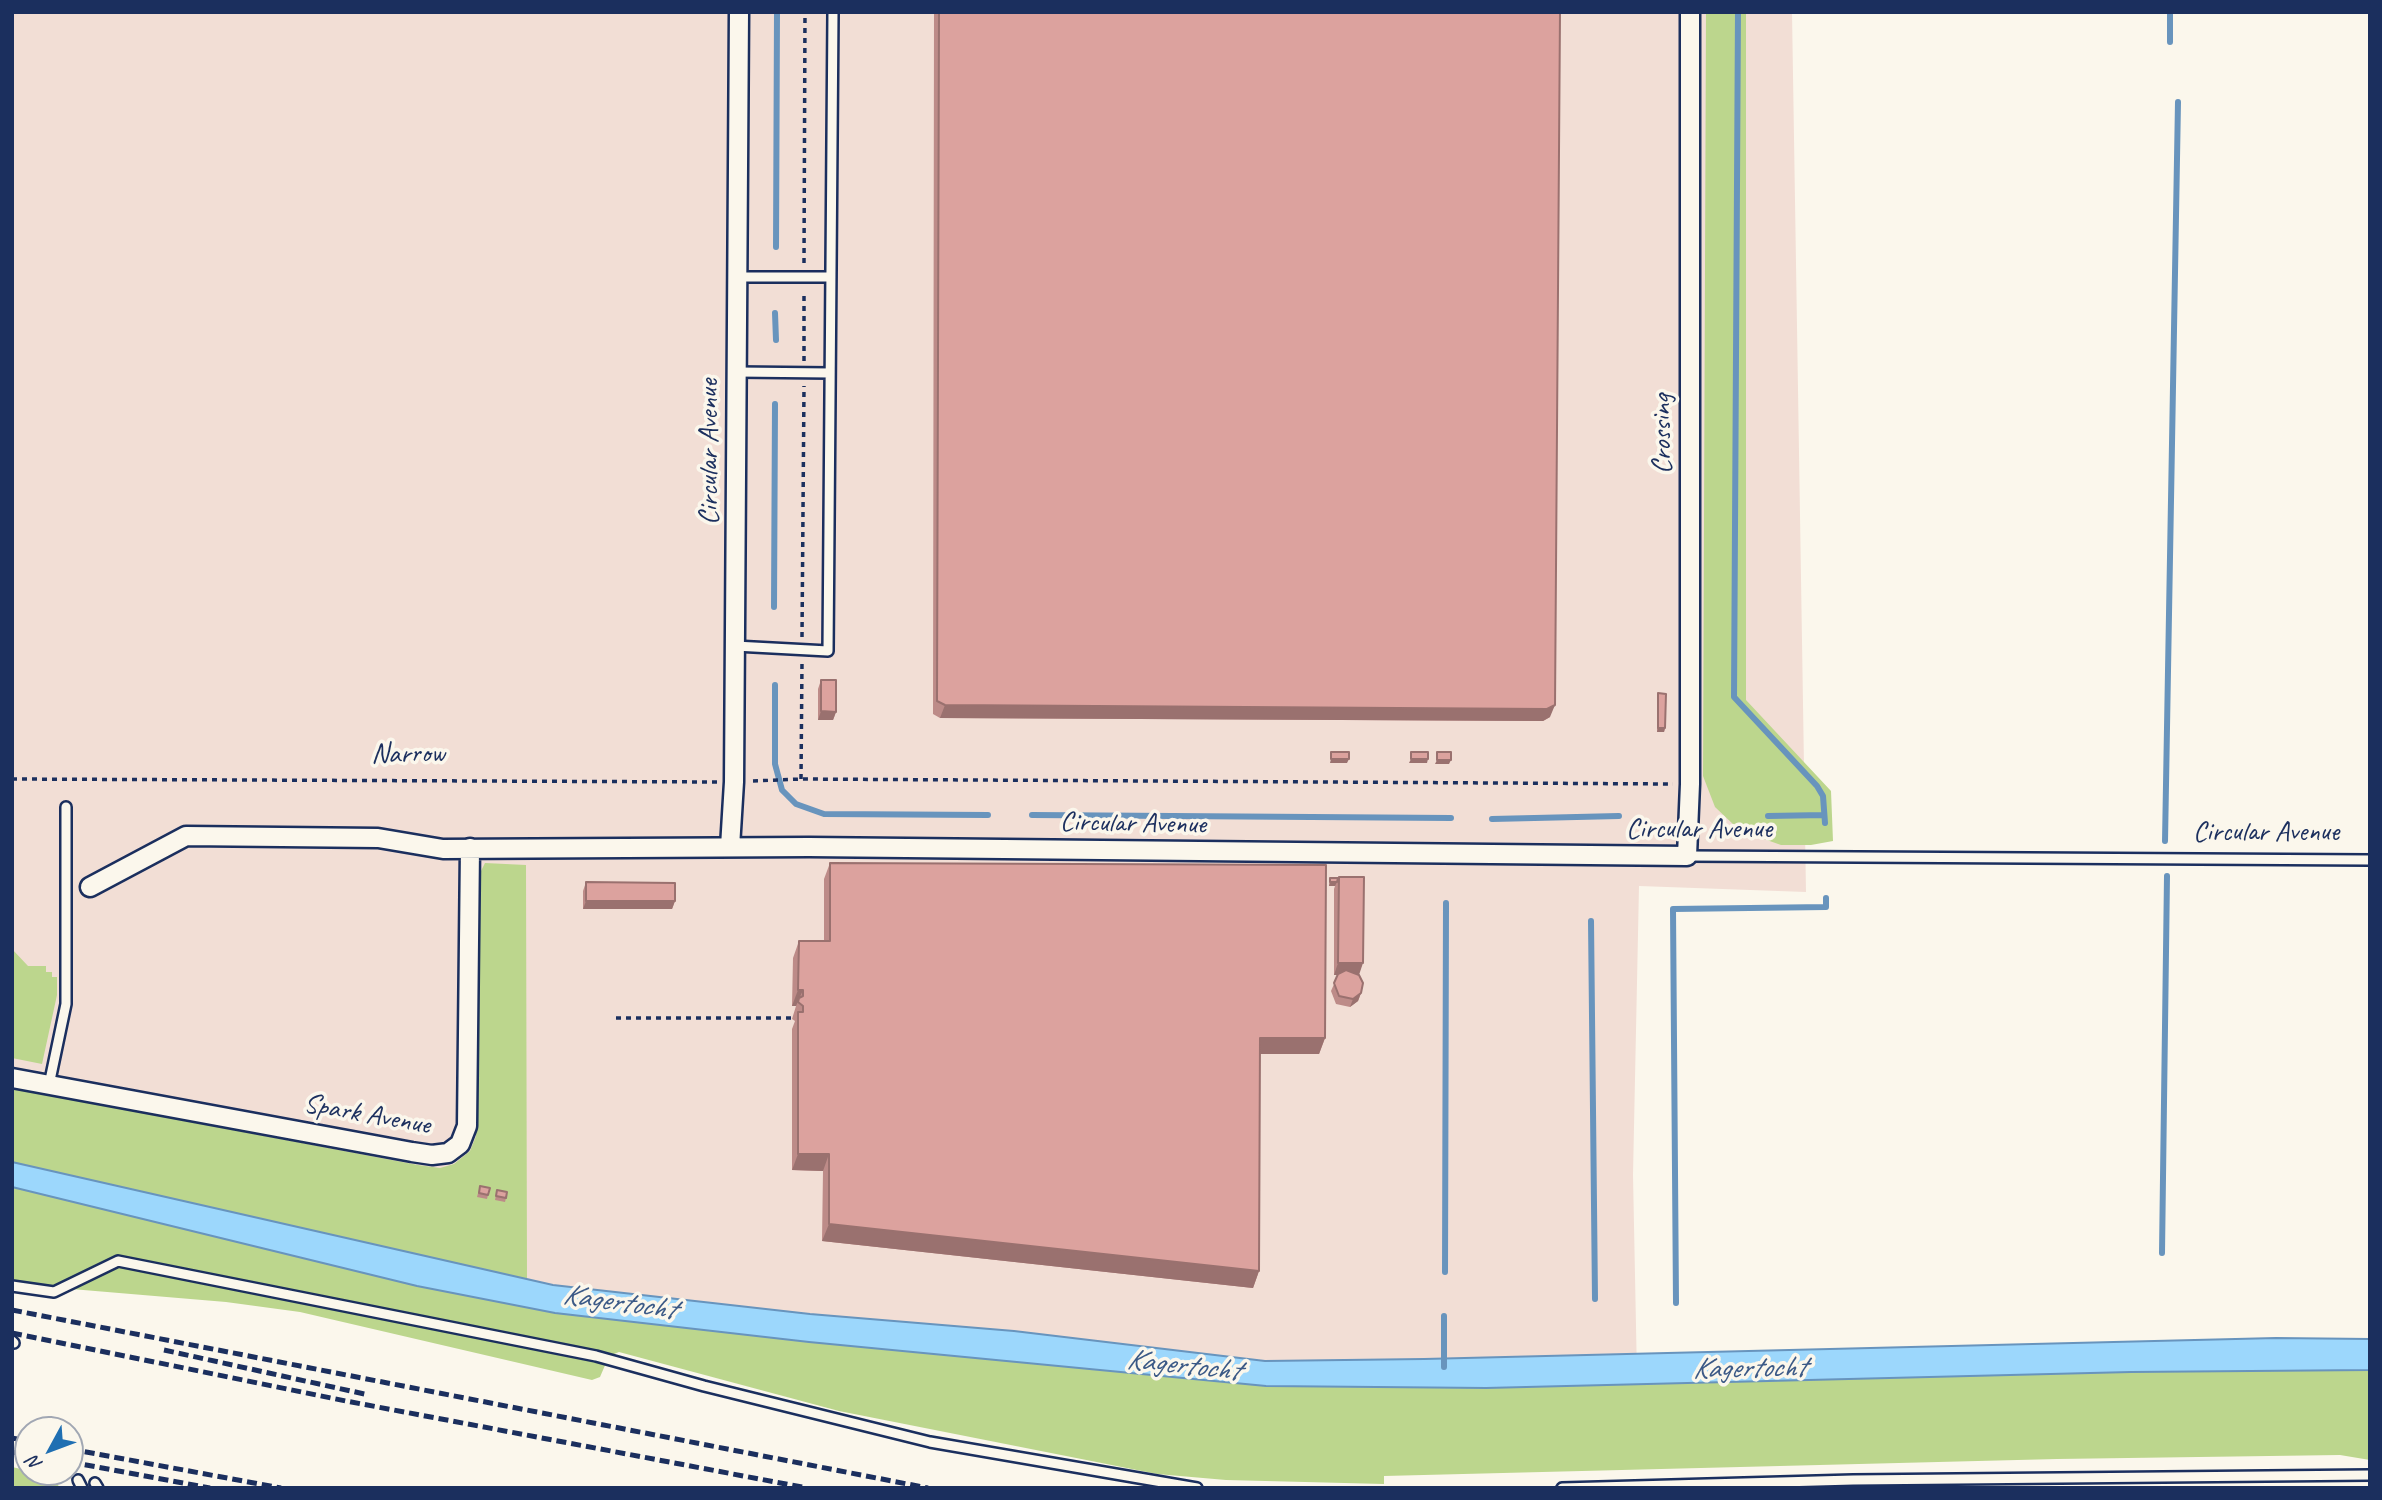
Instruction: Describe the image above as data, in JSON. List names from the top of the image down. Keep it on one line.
{"streets":{"street":["Crossing","Circular Avenue","Spark Avenue"],"path":["Narrow"]},"crossings":[["Crossing","Circular Avenue"],["Circular Avenue","Narrow"]],"water":["Kagertocht"],"north":"bottom left"}
